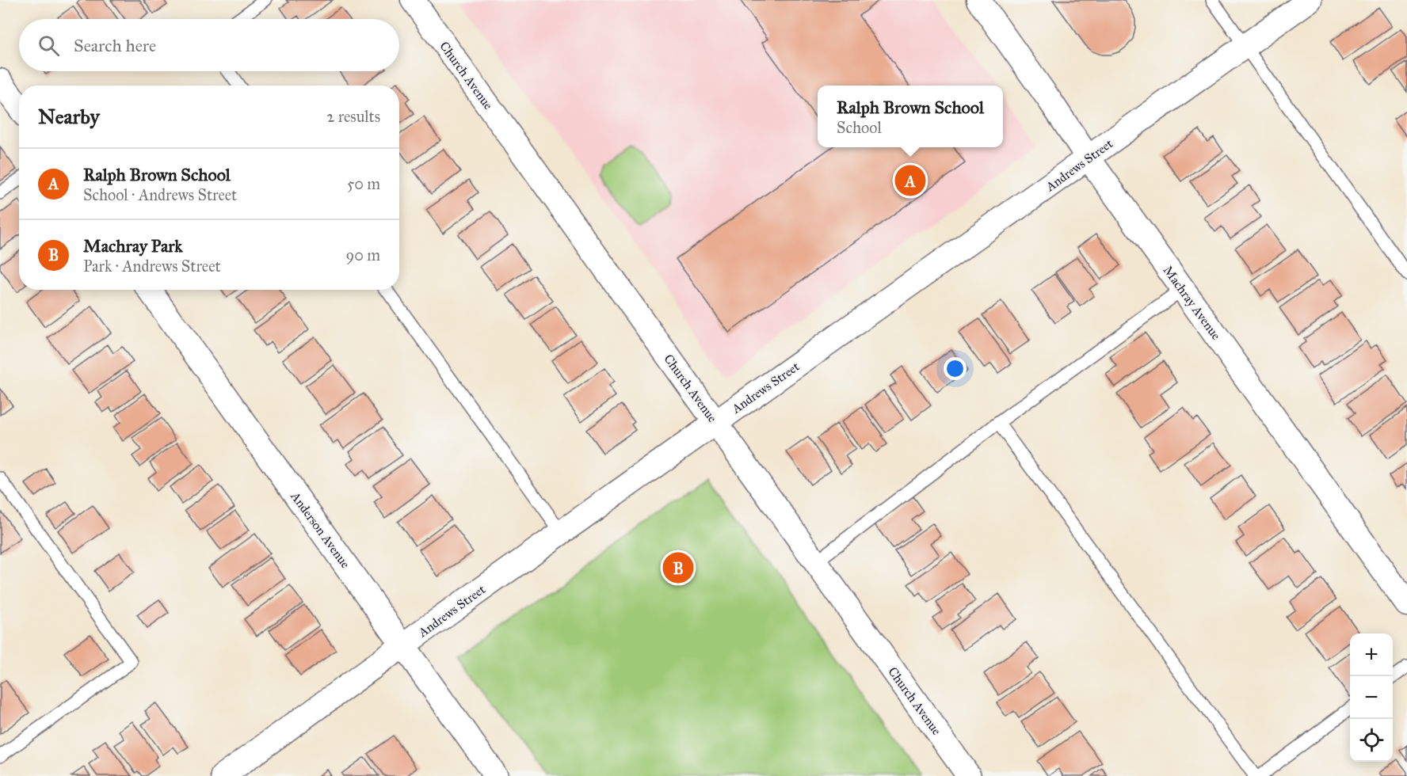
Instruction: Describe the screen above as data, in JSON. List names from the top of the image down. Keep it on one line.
{"streets":{"street":["Church Avenue","Andrews Street","Machray Avenue","Anderson Avenue"]},"crossings":[["Church Avenue","Andrews Street"],["Andrews Street","Machray Avenue"],["Andrews Street","Anderson Avenue"]],"page":{"search":"Search here","popup":["Ralph Brown School","School"],"heading":["Nearby","2 results"],"list":[{"mark":"A","name":"Ralph Brown School","note":"School · Andrews Street","value":"50 m"},{"mark":"B","name":"Machray Park","note":"Park · Andrews Street","value":"90 m"}],"pins":["A","B"],"map_buttons":["+","−"]}}
